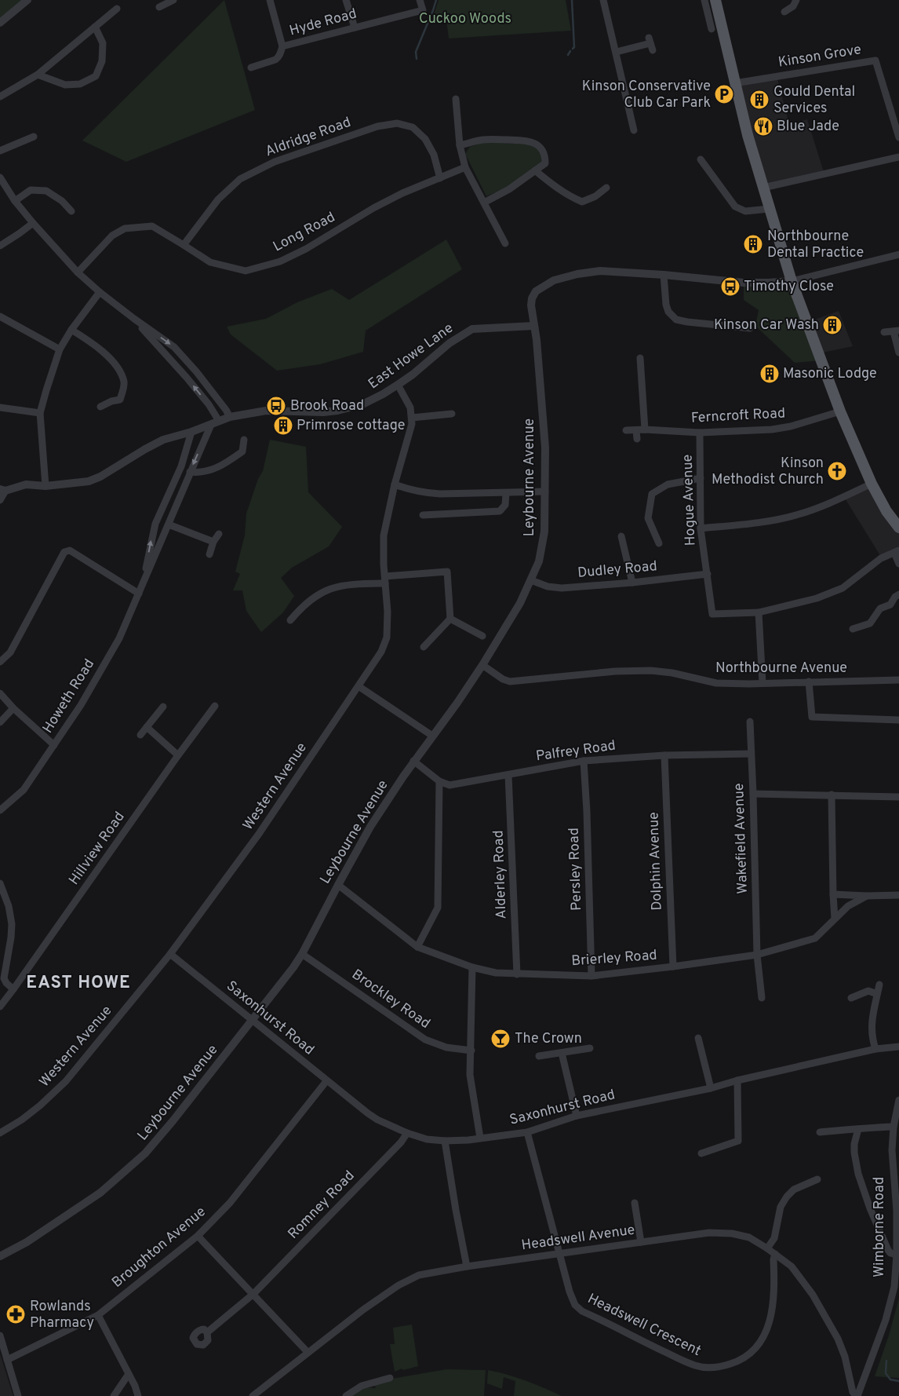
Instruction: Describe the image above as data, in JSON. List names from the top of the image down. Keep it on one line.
{"streets":{"street":["Hyde Road","Kinson Grove","Aldridge Road","Long Road","East Howe Lane","Ferncroft Road","Leybourne Avenue","Hogue Avenue","Dudley Road","Northbourne Avenue","Howeth Road","Palfrey Road","Western Avenue","Wakefield Avenue","Hillview Road","Dolphin Avenue","Persley Road","Alderley Road","Brierley Road","Brockley Road","Saxonhurst Road","Romney Road","Wimborne Road","Headswell Avenue","Broughton Avenue","Headswell Crescent"]},"crossings":[["Aldridge Road","Long Road"],["East Howe Lane","Leybourne Avenue"],["East Howe Lane","Howeth Road"],["East Howe Lane","Western Avenue"],["Ferncroft Road","Hogue Avenue"],["Leybourne Avenue","Dudley Road"],["Leybourne Avenue","Northbourne Avenue"],["Leybourne Avenue","Brierley Road"],["Leybourne Avenue","Brockley Road"],["Leybourne Avenue","Saxonhurst Road"],["Hogue Avenue","Dudley Road"],["Palfrey Road","Wakefield Avenue"],["Palfrey Road","Dolphin Avenue"],["Palfrey Road","Persley Road"],["Palfrey Road","Alderley Road"],["Western Avenue","Saxonhurst Road"],["Wakefield Avenue","Brierley Road"],["Dolphin Avenue","Brierley Road"],["Persley Road","Brierley Road"],["Alderley Road","Brierley Road"],["Saxonhurst Road","Romney Road"],["Saxonhurst Road","Broughton Avenue"],["Saxonhurst Road","Headswell Crescent"],["Wimborne Road","Headswell Avenue"],["Headswell Avenue","Headswell Crescent"]],"districts":["EAST HOWE"],"parks":["Cuckoo Woods"],"places":{"parking":["Kinson Conservative Club Car Park"],"building":["Gould Dental Services","Northbourne Dental Practice","Kinson Car Wash","Masonic Lodge","Primrose cottage"],"restaurant":["Blue Jade"],"bus stop":["Timothy Close","Brook Road"],"church":["Kinson Methodist Church"],"bar":["The Crown"],"pharmacy":["Rowlands Pharmacy"]}}
